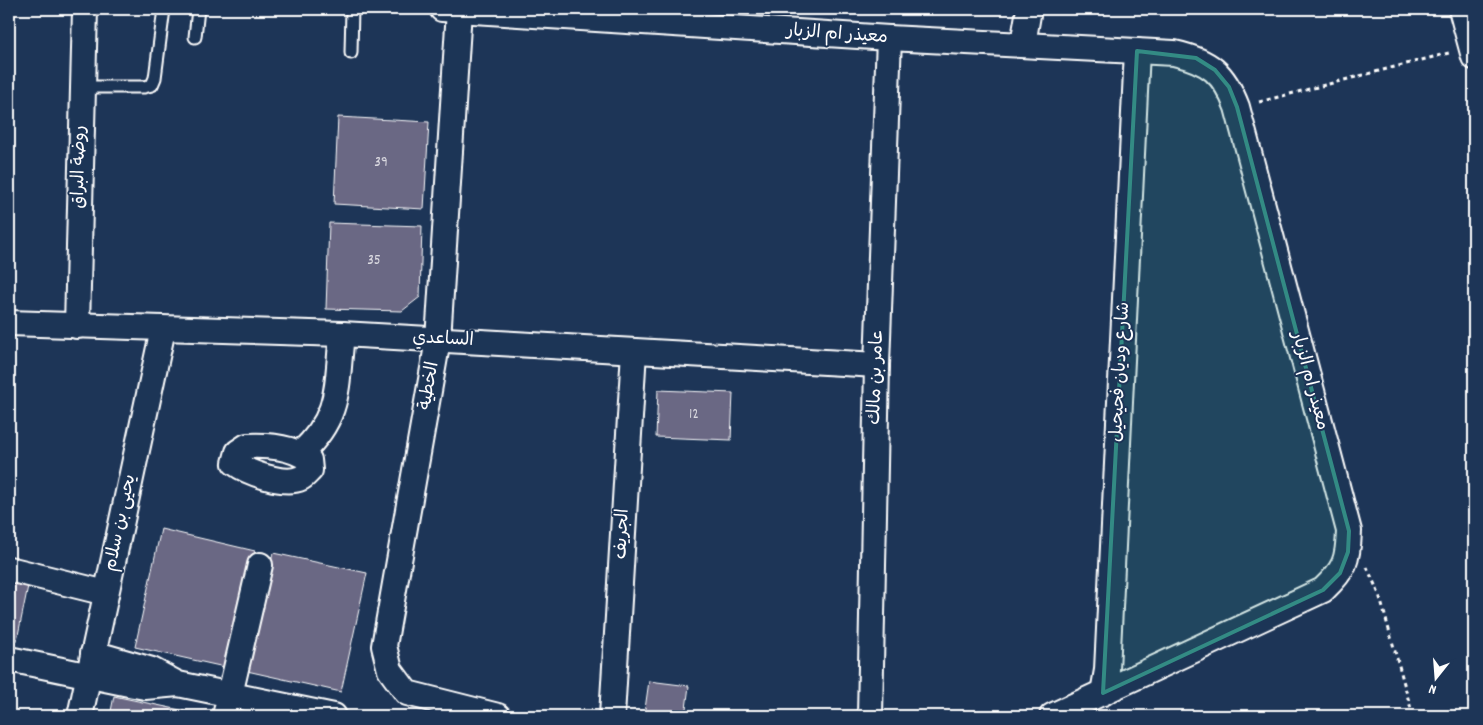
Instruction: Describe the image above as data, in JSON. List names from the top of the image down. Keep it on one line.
{"streets":{"street":["معيذر ام الزبار","روضة البراق","الساعدي","شارع وديان فحيحيل","عامر بن مالك","الخطية","يحيى بن سلام","الجريف"]},"crossings":[["معيذر ام الزبار","شارع وديان فحيحيل"],["معيذر ام الزبار","عامر بن مالك"],["معيذر ام الزبار","الخطية"],["روضة البراق","الساعدي"],["الساعدي","عامر بن مالك"],["الساعدي","الخطية"],["الساعدي","يحيى بن سلام"],["الساعدي","الجريف"]],"house_numbers":["39","35","12"],"north":"bottom"}
